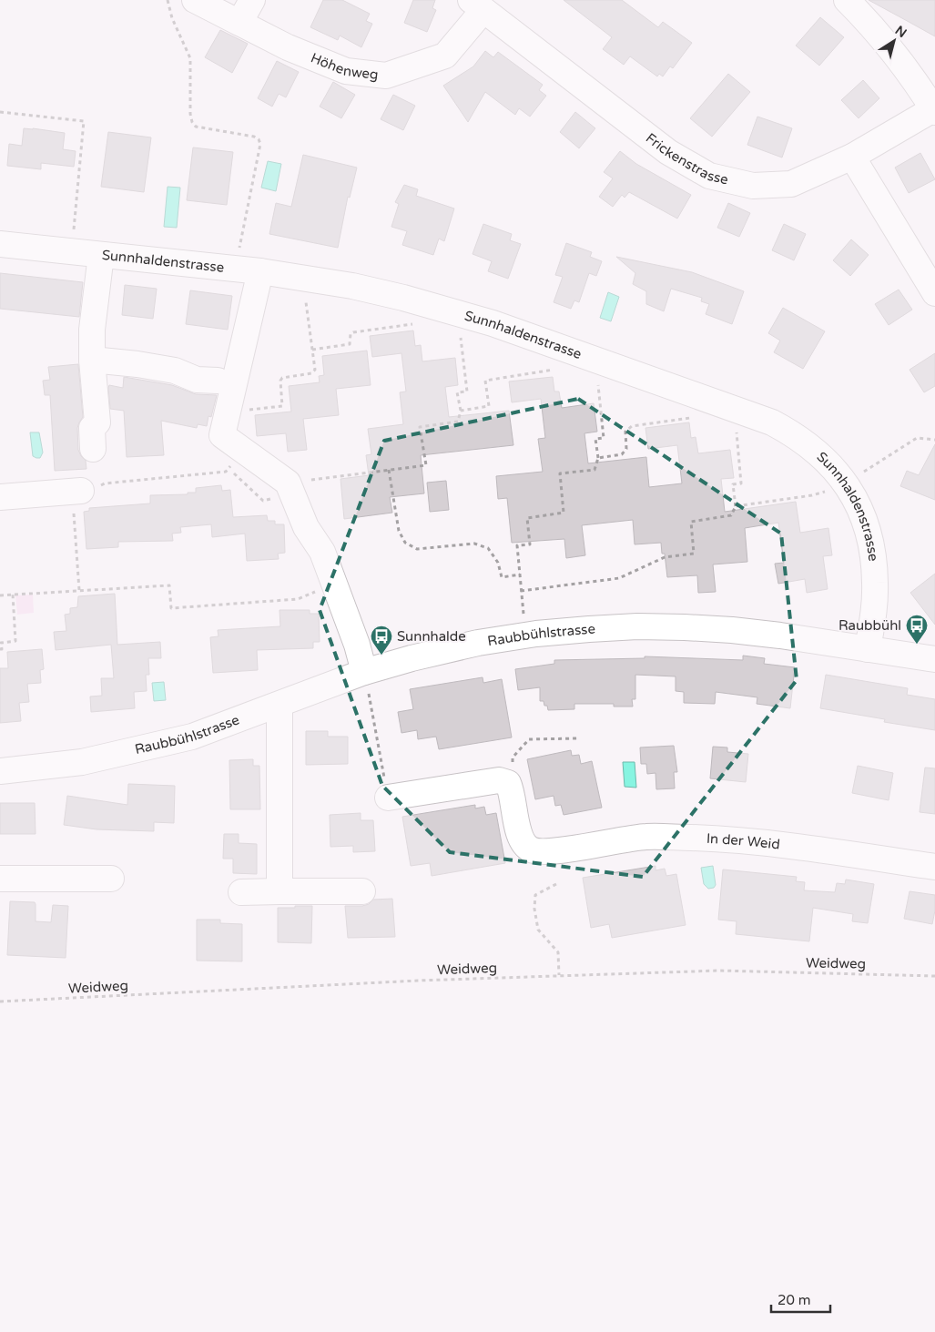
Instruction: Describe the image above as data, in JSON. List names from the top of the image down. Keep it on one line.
{"streets":{"street":["Höhenweg","Frickenstrasse","Sunnhaldenstrasse","Raubbühlstrasse","In der Weid"],"path":["Weidweg"]},"crossings":[["Höhenweg","Frickenstrasse"],["Sunnhaldenstrasse","Raubbühlstrasse"]],"places":{"bus stop":["Raubbühl","Sunnhalde"]},"scale_bar":"20 m","north":"top right"}
